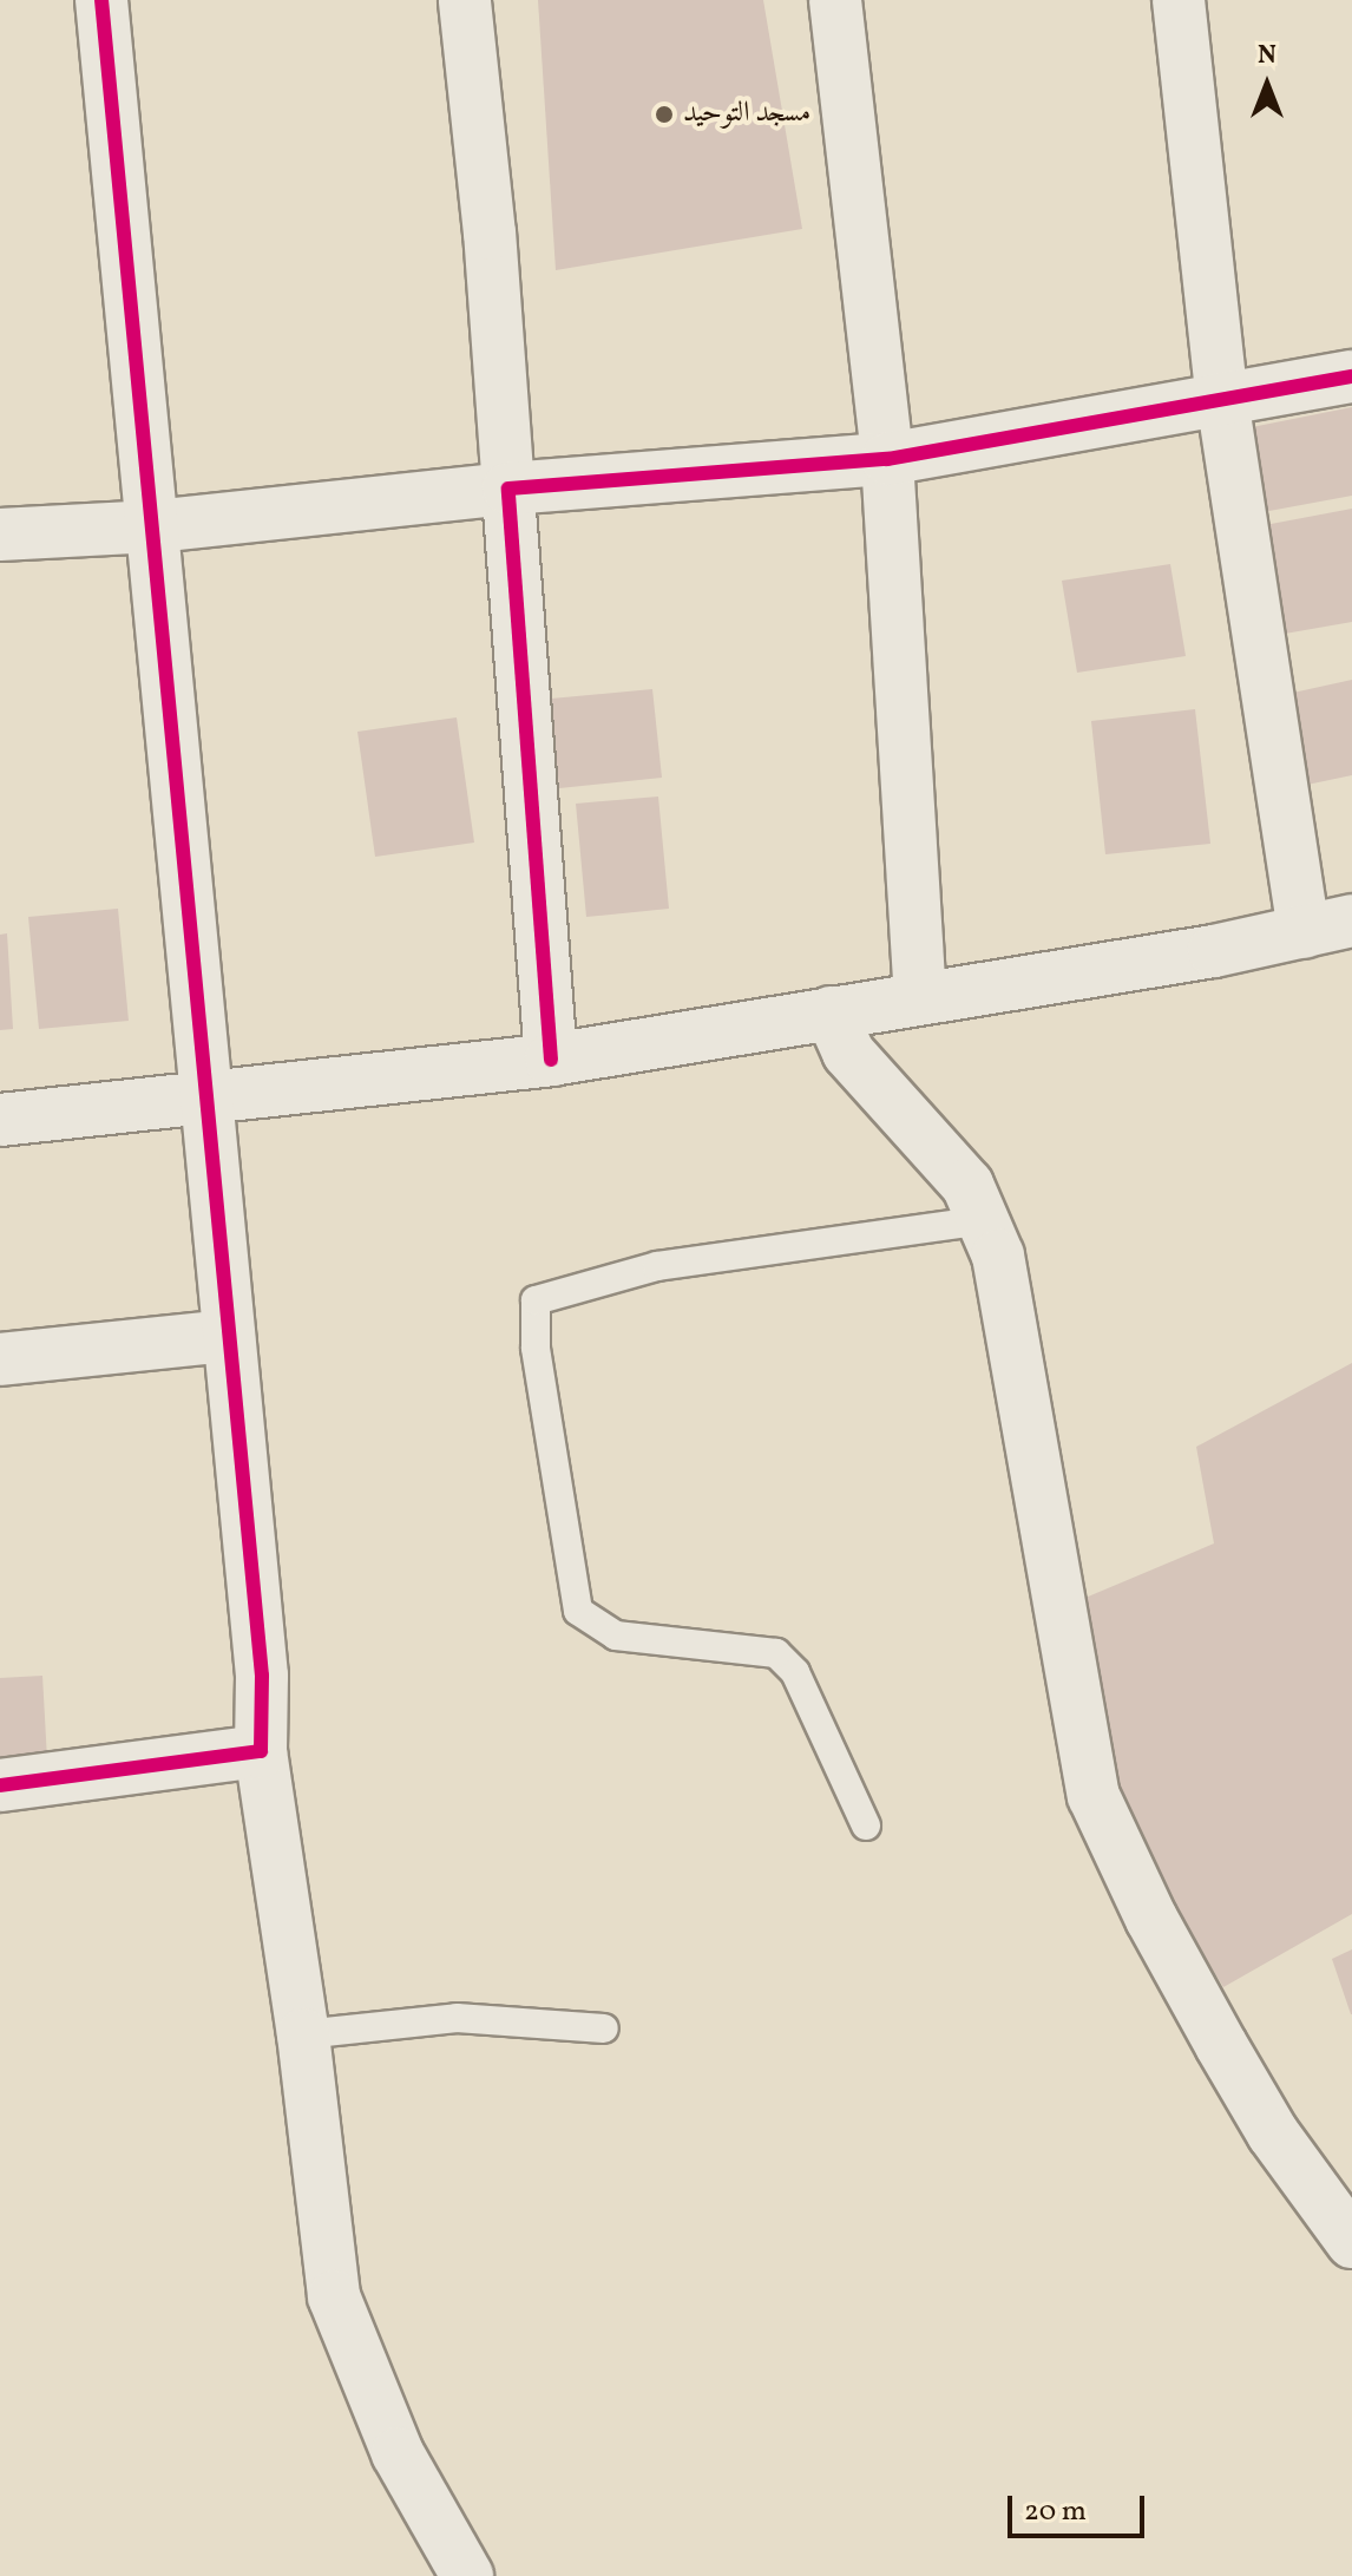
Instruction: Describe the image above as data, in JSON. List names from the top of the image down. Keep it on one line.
{"places":["مسجد التوحيد"],"scale_bar":"20 m","north":"top"}
